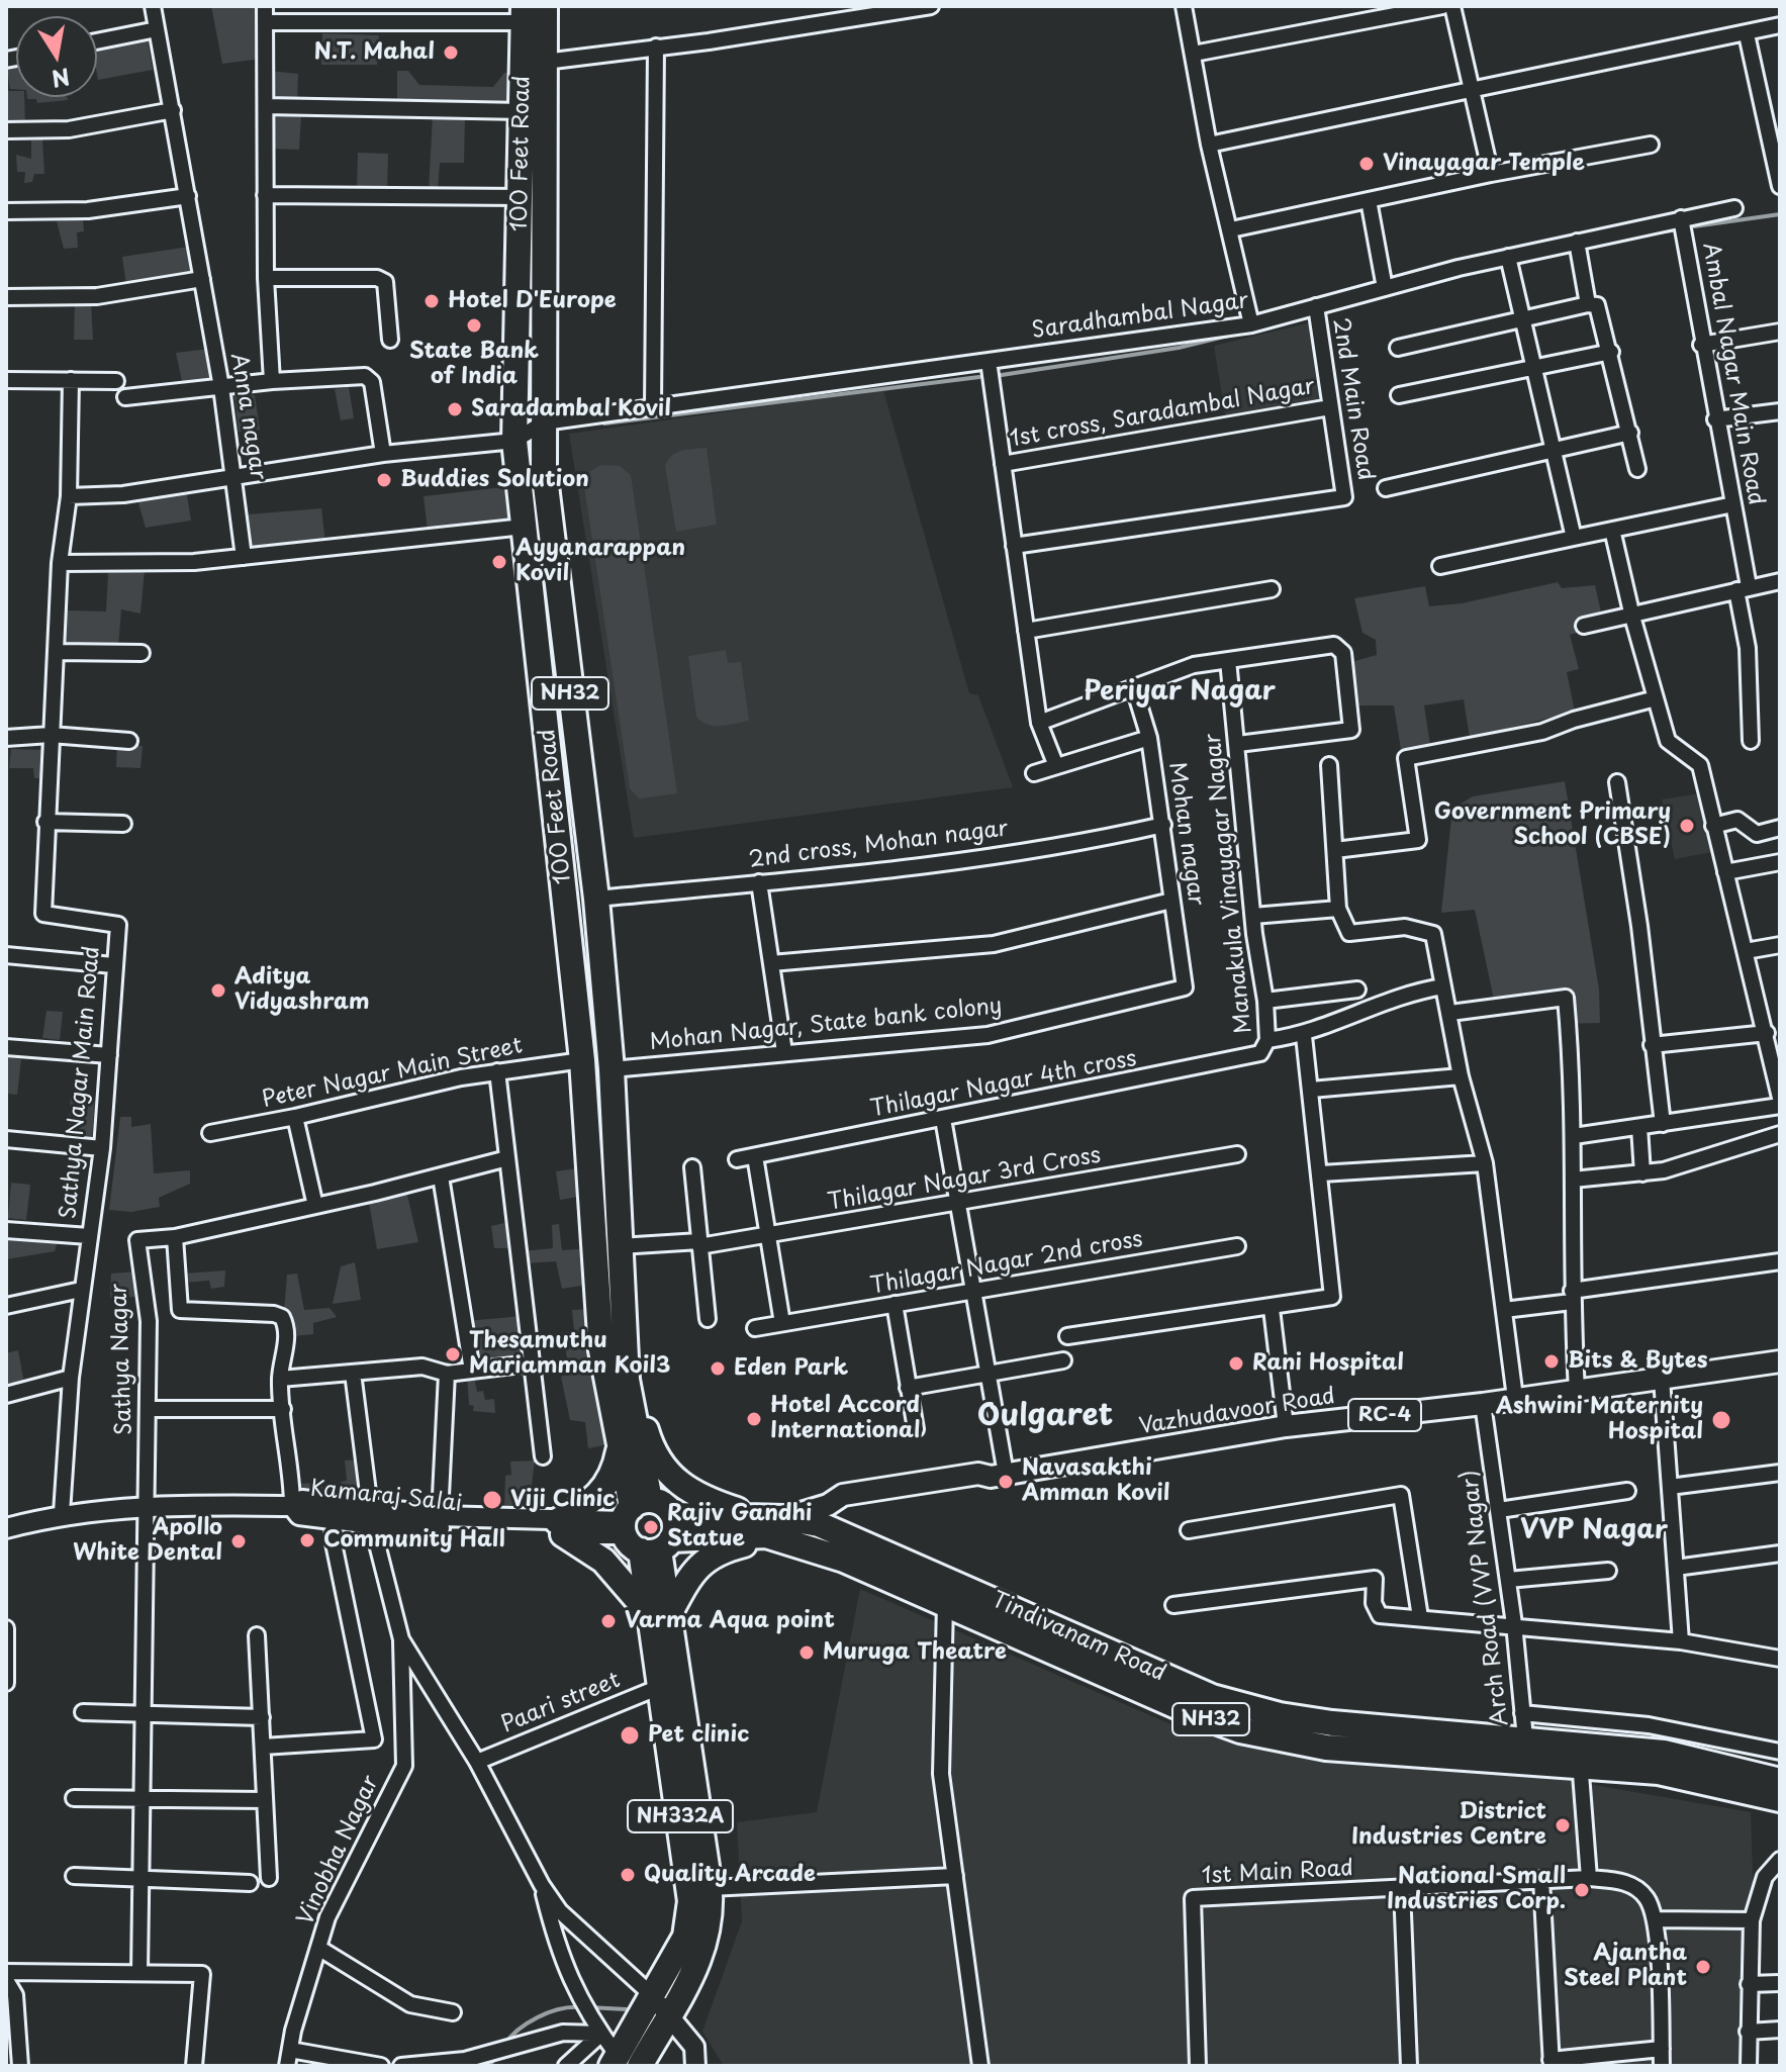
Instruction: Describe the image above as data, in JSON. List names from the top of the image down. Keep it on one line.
{"streets":{"highway":["100 Feet Road","NH32","Tindivanam Road","NH332A"],"main road":["Vazhudavoor Road","RC-4","Kamaraj Salai"],"street":["Saradhambal Nagar","Ambal Nagar Main Road","2nd Main Road","1st cross, Saradambal Nagar","Anna nagar","Mohan nagar","2nd cross, Mohan nagar","Manakula Vinayagar Nagar","Mohan Nagar, State bank colony","Peter Nagar Main Street","Sathya Nagar Main Road","Thilagar Nagar 4th cross","Thilagar Nagar 3rd Cross","Thilagar Nagar 2nd cross","Sathya Nagar","Arch Road (VVP Nagar)","Paari street","Vinobha Nagar","1st Main Road"]},"crossings":[["100 Feet Road","Saradhambal Nagar"],["100 Feet Road","2nd cross, Mohan nagar"],["100 Feet Road","Mohan Nagar, State bank colony"],["100 Feet Road","Peter Nagar Main Street"],["100 Feet Road","Thilagar Nagar 3rd Cross"],["100 Feet Road","Kamaraj Salai"],["100 Feet Road","Tindivanam Road"],["100 Feet Road","NH332A"],["Saradhambal Nagar","Ambal Nagar Main Road"],["Saradhambal Nagar","2nd Main Road"],["2nd Main Road","1st cross, Saradambal Nagar"],["NH32","Vazhudavoor Road"],["NH32","Tindivanam Road"],["Mohan nagar","2nd cross, Mohan nagar"],["Mohan nagar","Mohan Nagar, State bank colony"],["Manakula Vinayagar Nagar","Thilagar Nagar 4th cross"],["Sathya Nagar Main Road","Kamaraj Salai"],["Sathya Nagar","Kamaraj Salai"],["Vazhudavoor Road","Arch Road (VVP Nagar)"],["Vazhudavoor Road","Tindivanam Road"],["Kamaraj Salai","Tindivanam Road"],["Kamaraj Salai","NH332A"],["Arch Road (VVP Nagar)","Tindivanam Road"],["Tindivanam Road","NH332A"],["Paari street","NH332A"]],"districts":["Periyar Nagar","Oulgaret","VVP Nagar"],"places":["N.T. Mahal","Vinayagar Temple","Hotel D'Europe","State Bank of India","Saradambal Kovil","Buddies Solution","Ayyanarappan Kovil","Government Primary School (CBSE)","Aditya Vidyashram","Thesamuthu Mariamman Koil3","Bits & Bytes","Rani Hospital","Eden Park","Hotel Accord International","Ashwini Maternity Hospital","Navasakthi Amman Kovil","Viji Clinic","Rajiv Gandhi Statue","Community Hall","Apollo White Dental","Varma Aqua point","Muruga Theatre","Pet clinic","District Industries Centre","Quality Arcade","National Small Industries Corp.","Ajantha Steel Plant"],"north":"bottom"}
